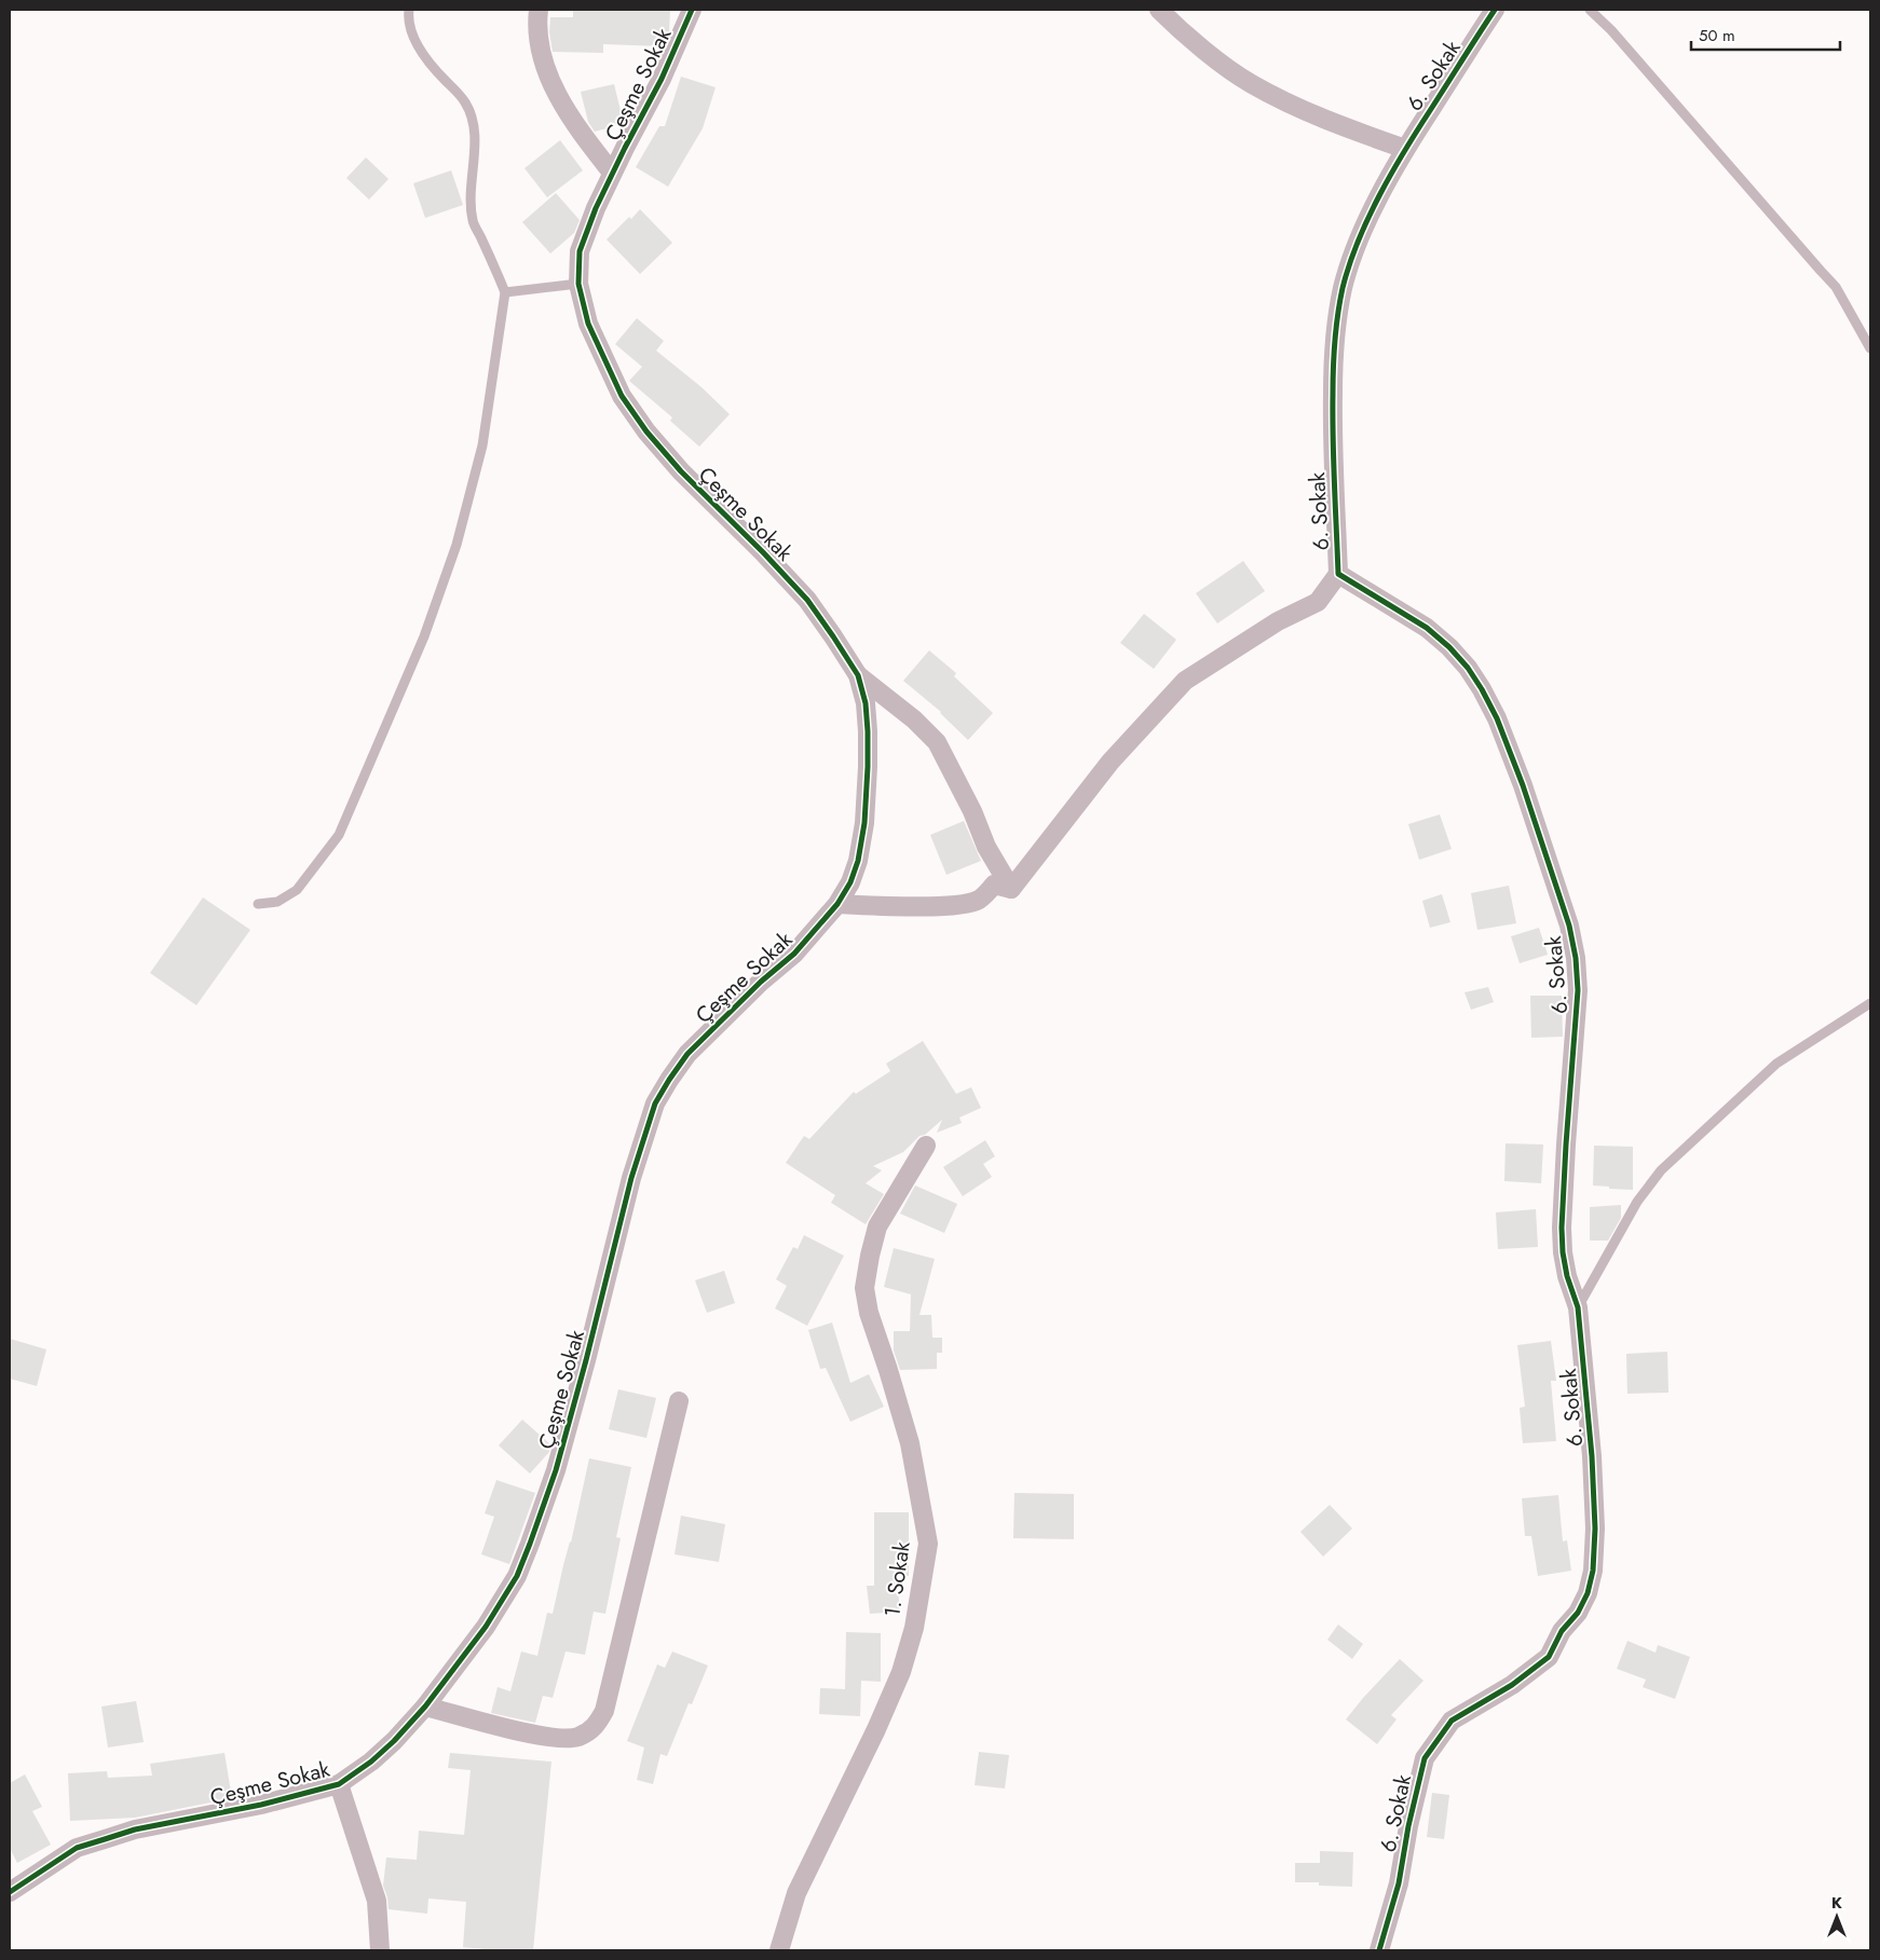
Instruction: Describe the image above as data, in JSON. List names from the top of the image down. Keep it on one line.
{"streets":{"street":["6. Sokak","Çeşme Sokak","1. Sokak"]},"scale_bar":"50 m","north":"top"}
